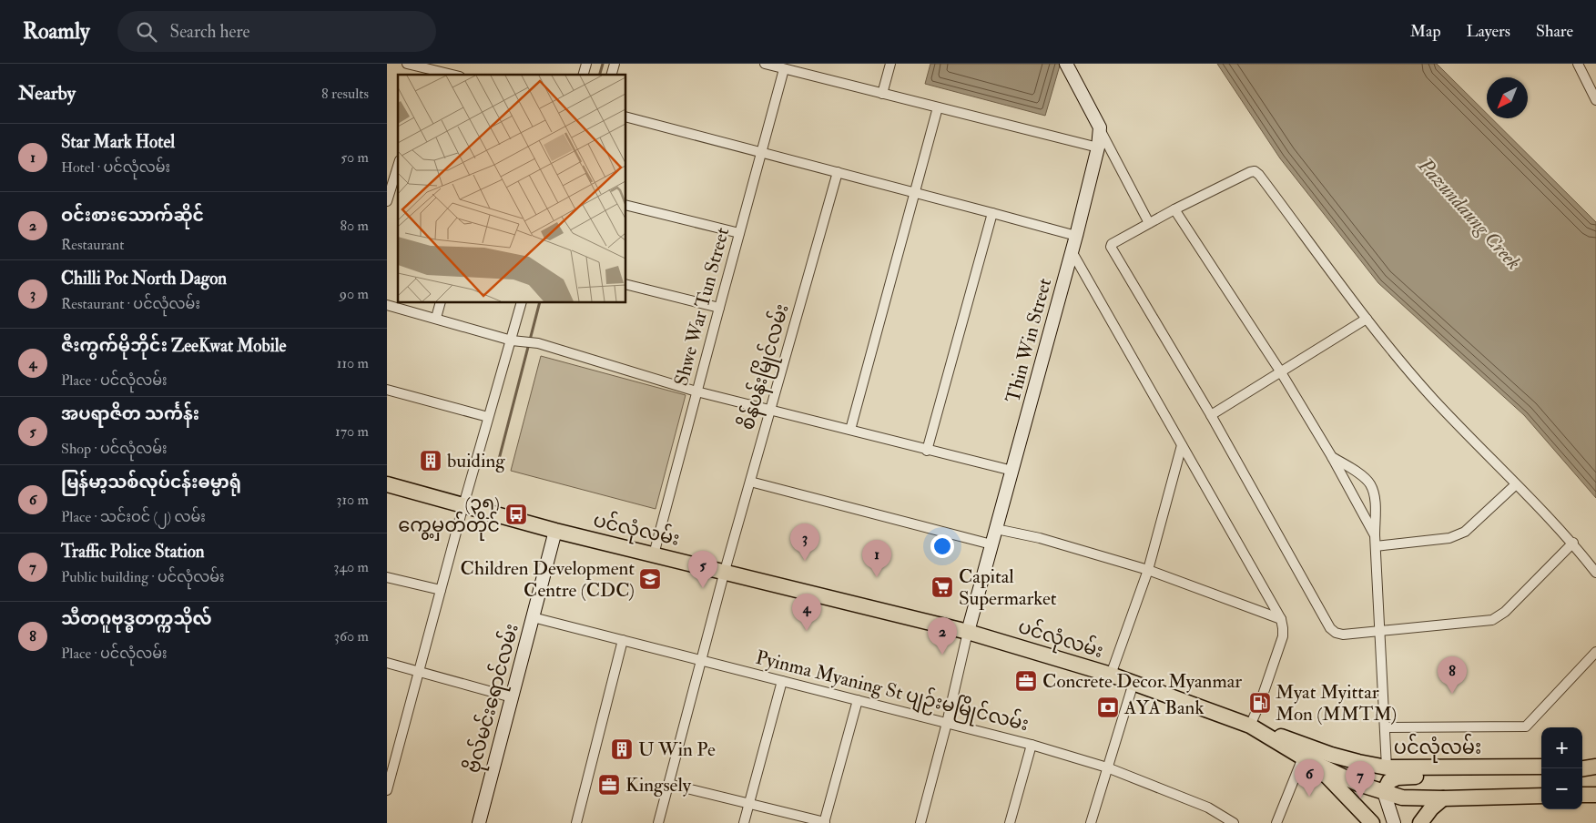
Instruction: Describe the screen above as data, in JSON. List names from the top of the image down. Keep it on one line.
{"streets":{"main road":["Thin Win Street","ပင်လုံလမ်း","ဗိုလ်မင်းရောင်လမ်း"],"street":["Shwe War Tun Street","စိန်ပန်းမြိုင်လမ်း","Pyinma Myaning St ပျဉ်းမမြိုင်လမ်း"]},"crossings":[["Shwe War Tun Street","ပင်လုံလမ်း"],["Thin Win Street","ပင်လုံလမ်း"],["စိန်ပန်းမြိုင်လမ်း","ပင်လုံလမ်း"],["စိန်ပန်းမြိုင်လမ်း","Pyinma Myaning St ပျဉ်းမမြိုင်လမ်း"],["ပင်လုံလမ်း","ဗိုလ်မင်းရောင်လမ်း"],["Pyinma Myaning St ပျဉ်းမမြိုင်လမ်း","ဗိုလ်မင်းရောင်လမ်း"]],"water":["Pazundaung Creek"],"places":{"building":["buiding","U Win Pe"],"bus stop":["(၃၅) ကွေ့မှတ်တိုင်"],"school or university":["Children Development Centre (CDC)"],"supermarket":["Capital Supermarket"],"office":["Concrete Decor Myanmar","Kingsely"],"fuel station":["Myat Myittar Mon (MMTM)"],"bank":["AYA Bank"]},"north":"bottom left","page":{"header":"Roamly","search":"Search here","nav":["Map","Layers","Share"],"heading":["Nearby","8 results"],"list":[{"mark":"1","name":"Star Mark Hotel","note":"Hotel · ပင်လုံလမ်း","value":"50 m"},{"mark":"2","name":"ဝင်းစားသောက်ဆိုင်","note":"Restaurant","value":"80 m"},{"mark":"3","name":"Chilli Pot North Dagon","note":"Restaurant · ပင်လုံလမ်း","value":"90 m"},{"mark":"4","name":"ဇီးကွက်မိုဘိုင်း ZeeKwat Mobile","note":"Place · ပင်လုံလမ်း","value":"110 m"},{"mark":"5","name":"အပရာဇိတ သင်္ကန်း","note":"Shop · ပင်လုံလမ်း","value":"170 m"},{"mark":"6","name":"မြန်မာ့သစ်လုပ်ငန်းဓမ္မာရုံ","note":"Place · သင်းဝင် (၂) လမ်း","value":"310 m"},{"mark":"7","name":"Traffic Police Station","note":"Public building · ပင်လုံလမ်း","value":"340 m"},{"mark":"8","name":"သီတဂူဗုဒ္ဓတက္ကသိုလ်","note":"Place · ပင်လုံလမ်း","value":"360 m"}],"pins":["3","1","5","4","2","8","6","7"],"map_buttons":["+","−"]}}
